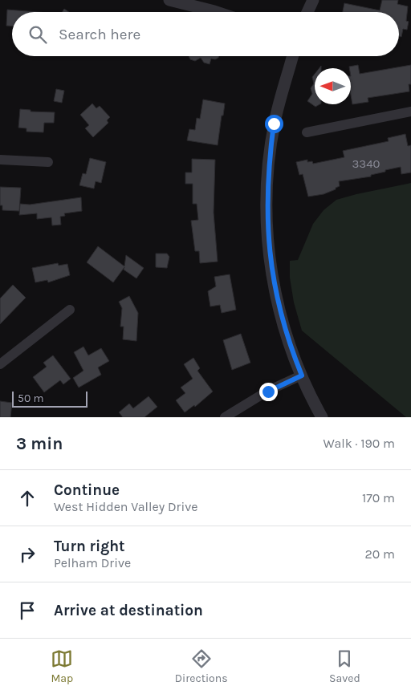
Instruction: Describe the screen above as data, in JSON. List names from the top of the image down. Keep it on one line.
{"house_numbers":["3340"],"scale_bar":"50 m","north":"left","page":{"search":"Search here","scale":"50 m","heading":["3 min","Walk · 190 m"],"list":[["Continue","West Hidden Valley Drive","170 m"],["Turn right","Pelham Drive","20 m"],"Arrive at destination"],"nav":["Map","Directions","Saved"]}}
